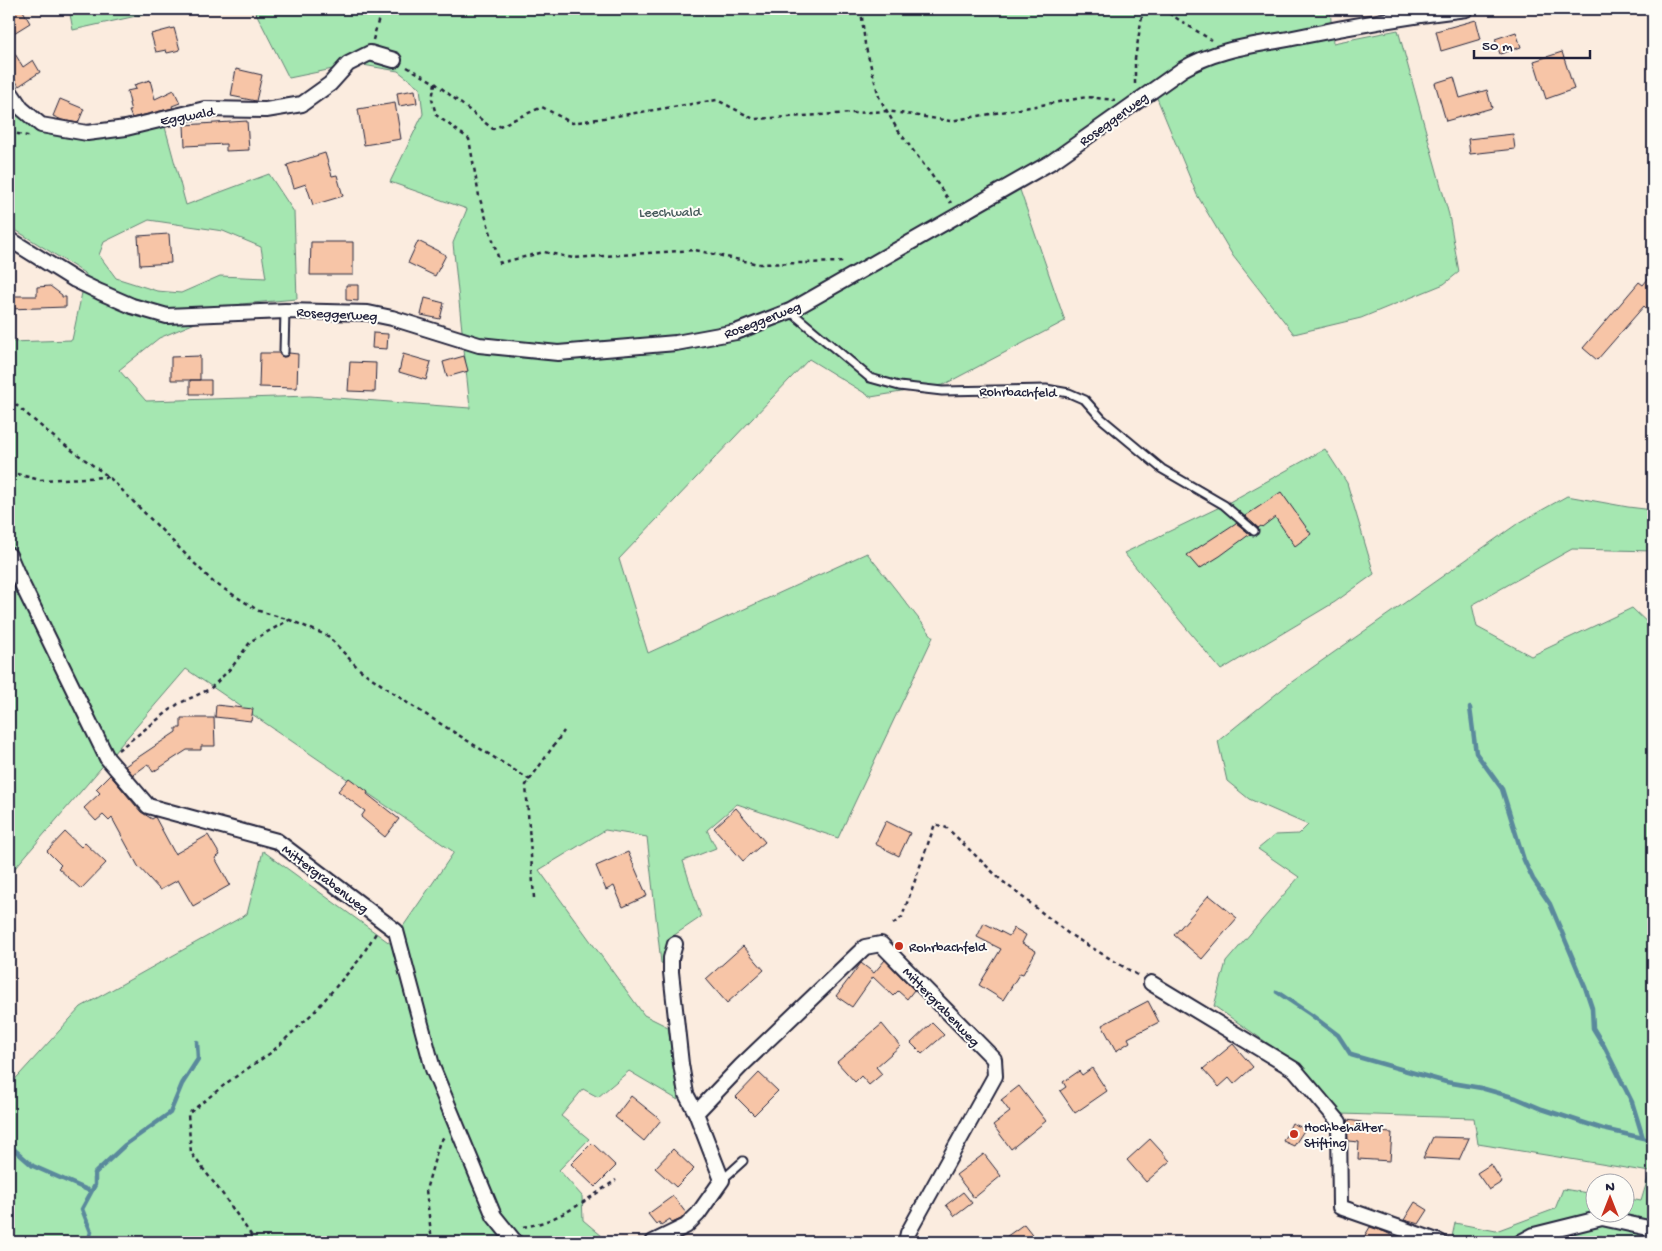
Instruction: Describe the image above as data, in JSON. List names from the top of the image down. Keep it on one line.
{"streets":{"street":["Eggwald","Roseggerweg","Mittergrabenweg"],"lane":["Rohrbachfeld"]},"crossings":[["Roseggerweg","Rohrbachfeld"]],"parks":["Leechwald"],"places":["Rohrbachfeld","Hochbehälter Stifting"],"scale_bar":"50 m","north":"top"}
